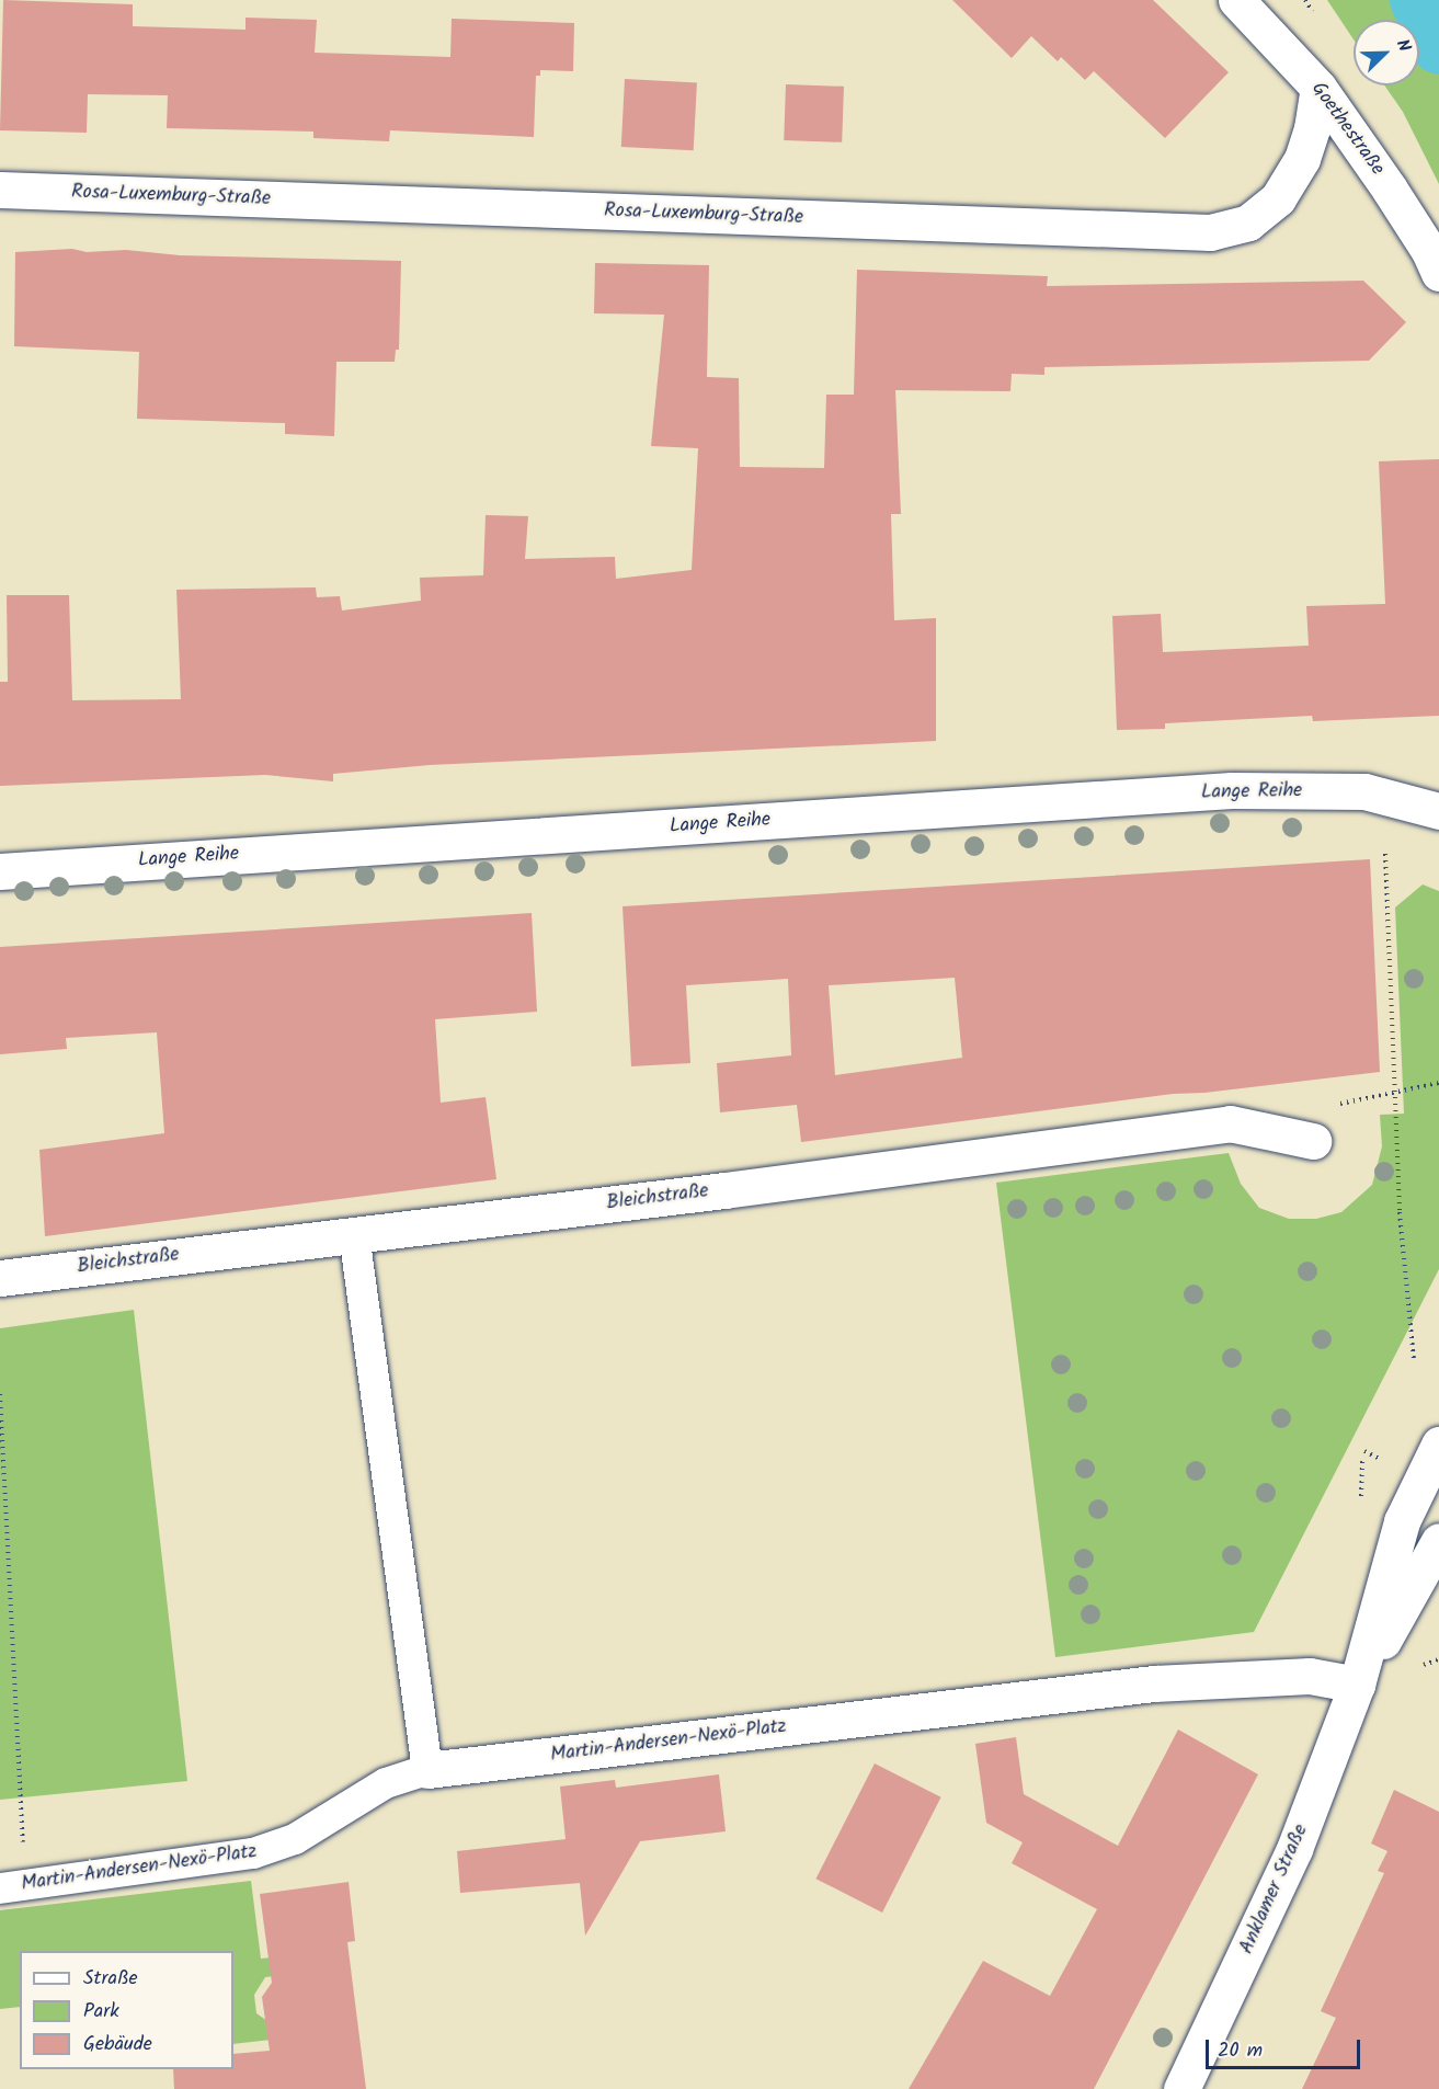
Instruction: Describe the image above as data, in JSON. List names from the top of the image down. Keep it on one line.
{"streets":{"street":["Goethestraße","Rosa-Luxemburg-Straße","Lange Reihe","Bleichstraße","Martin-Andersen-Nexö-Platz","Anklamer Straße"]},"crossings":[["Goethestraße","Rosa-Luxemburg-Straße"],["Martin-Andersen-Nexö-Platz","Anklamer Straße"]],"legend":["Straße","Park","Gebäude"],"scale_bar":"20 m","north":"top right"}
